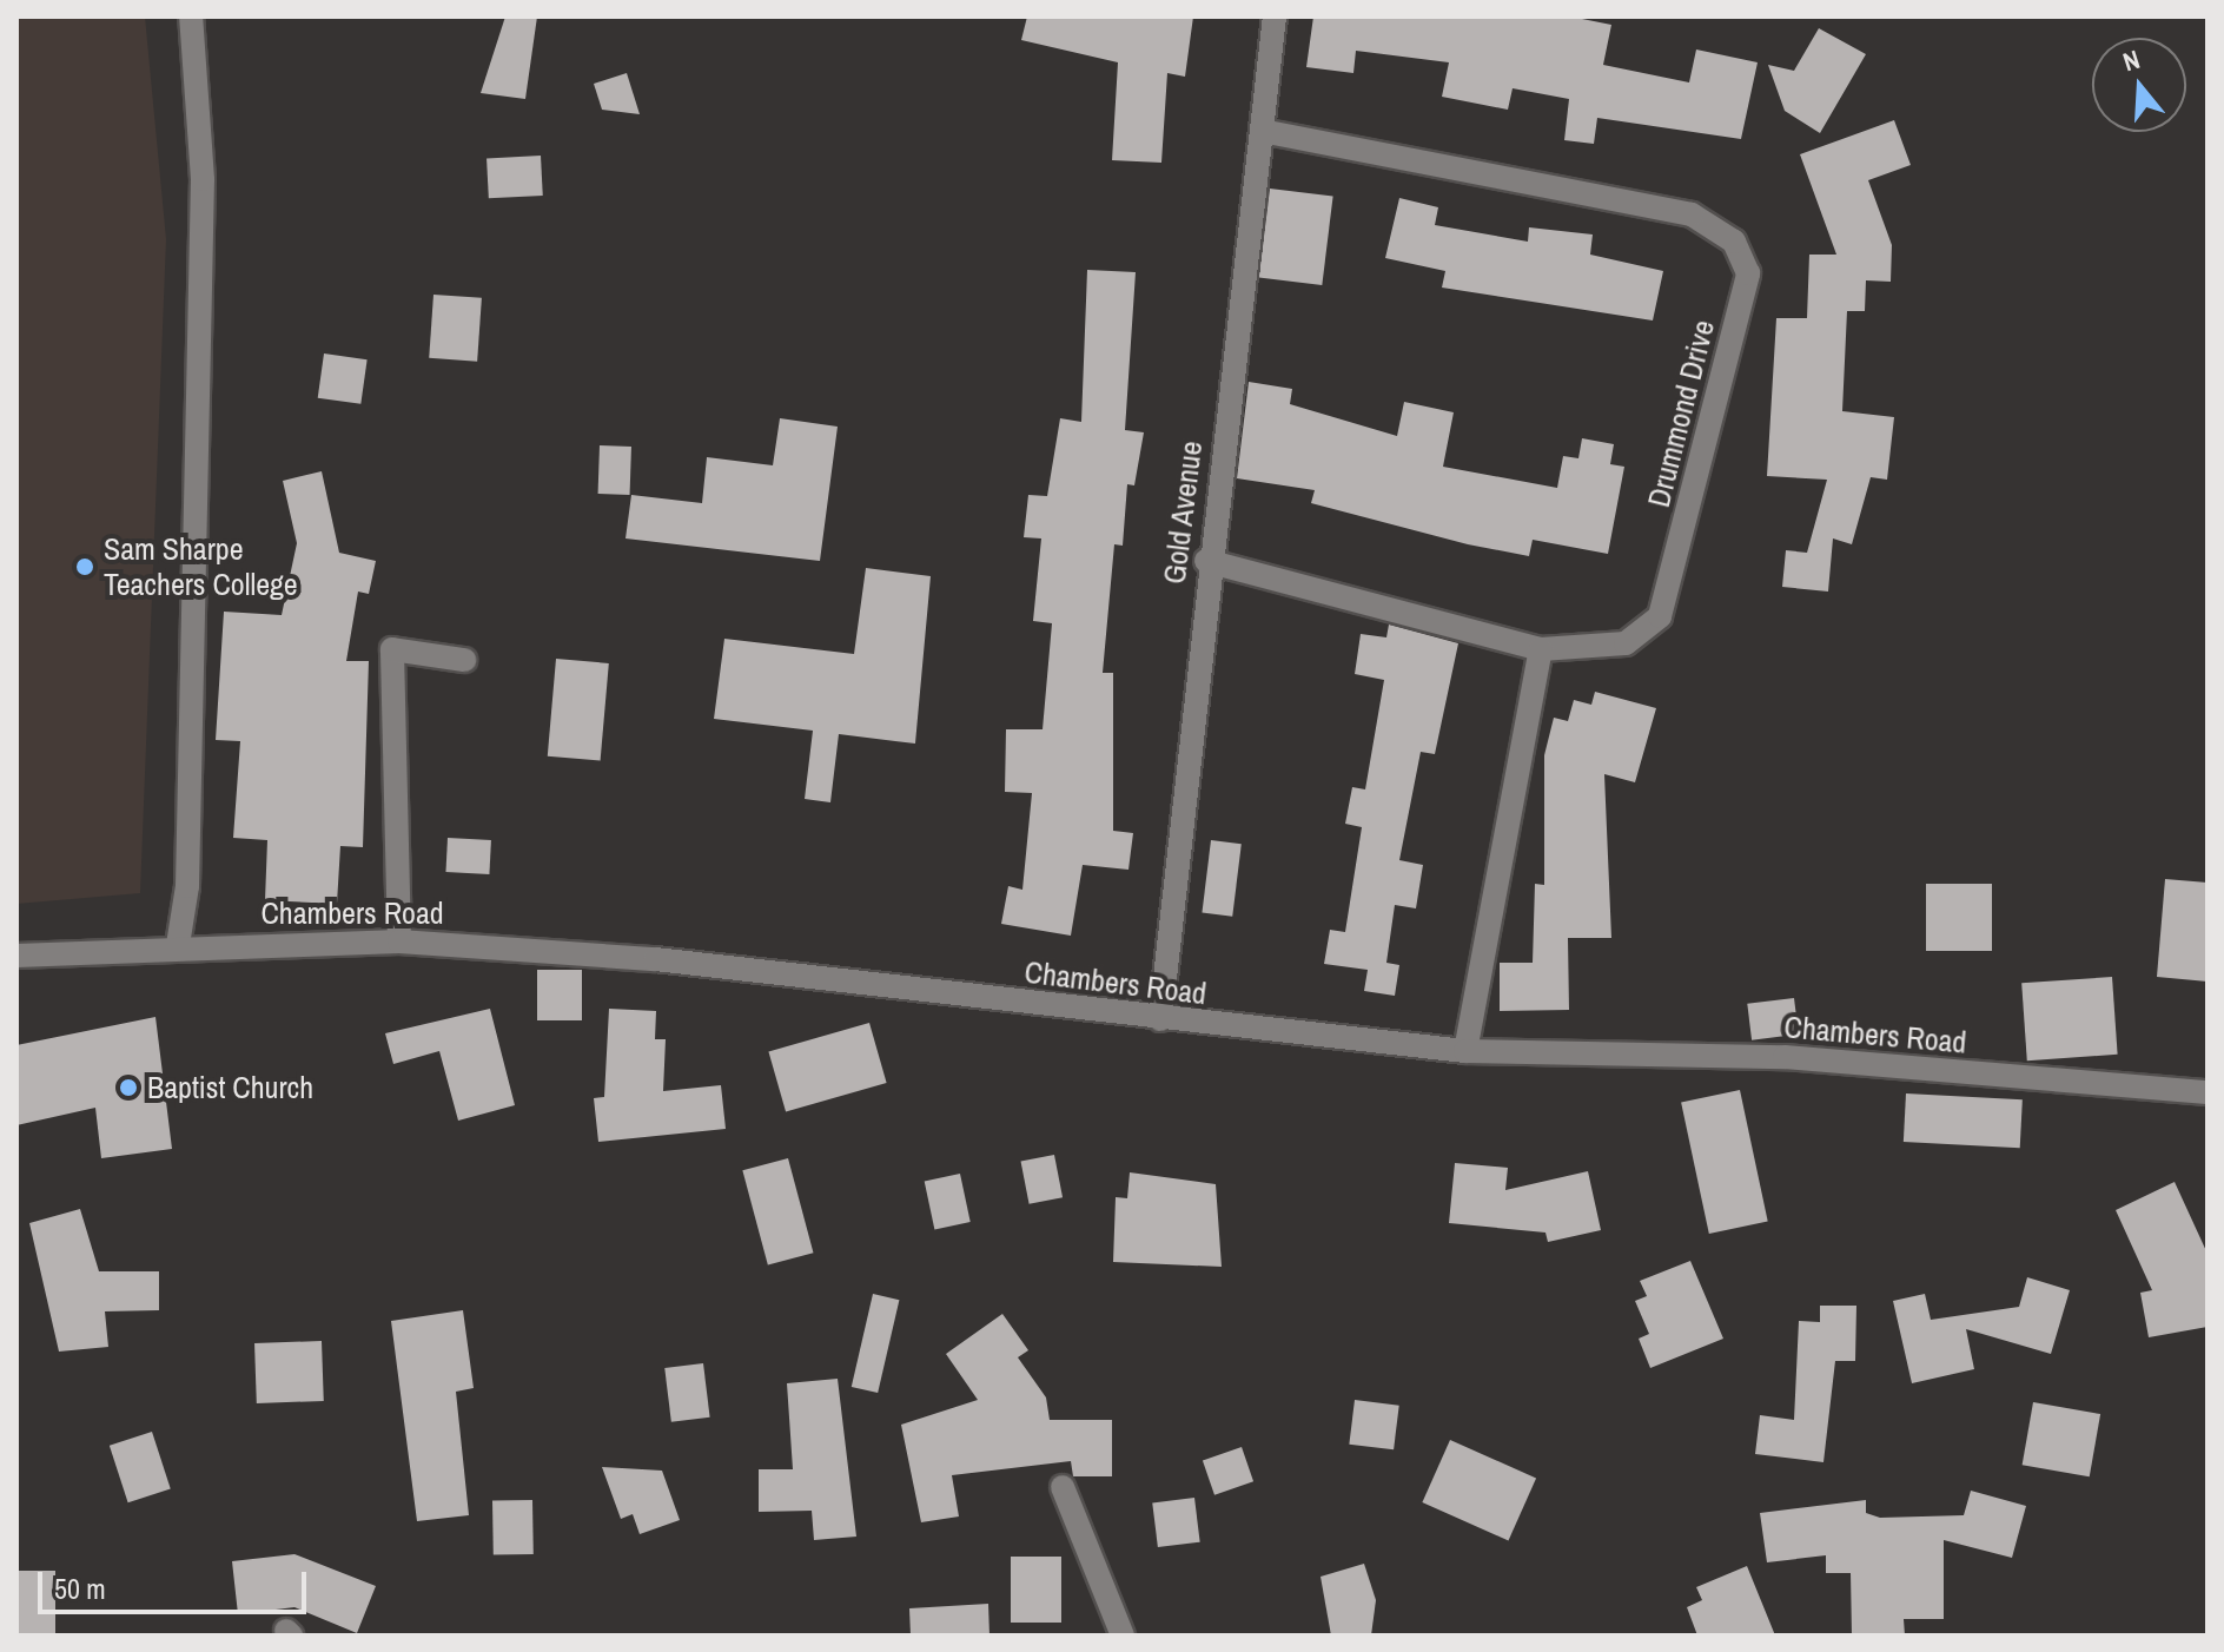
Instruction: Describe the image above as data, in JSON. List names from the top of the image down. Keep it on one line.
{"streets":{"street":["Drummond Drive","Gold Avenue","Chambers Road"]},"crossings":[["Drummond Drive","Gold Avenue"],["Gold Avenue","Chambers Road"]],"places":["Sam Sharpe Teachers College","Baptist Church"],"scale_bar":"50 m","north":"top"}
